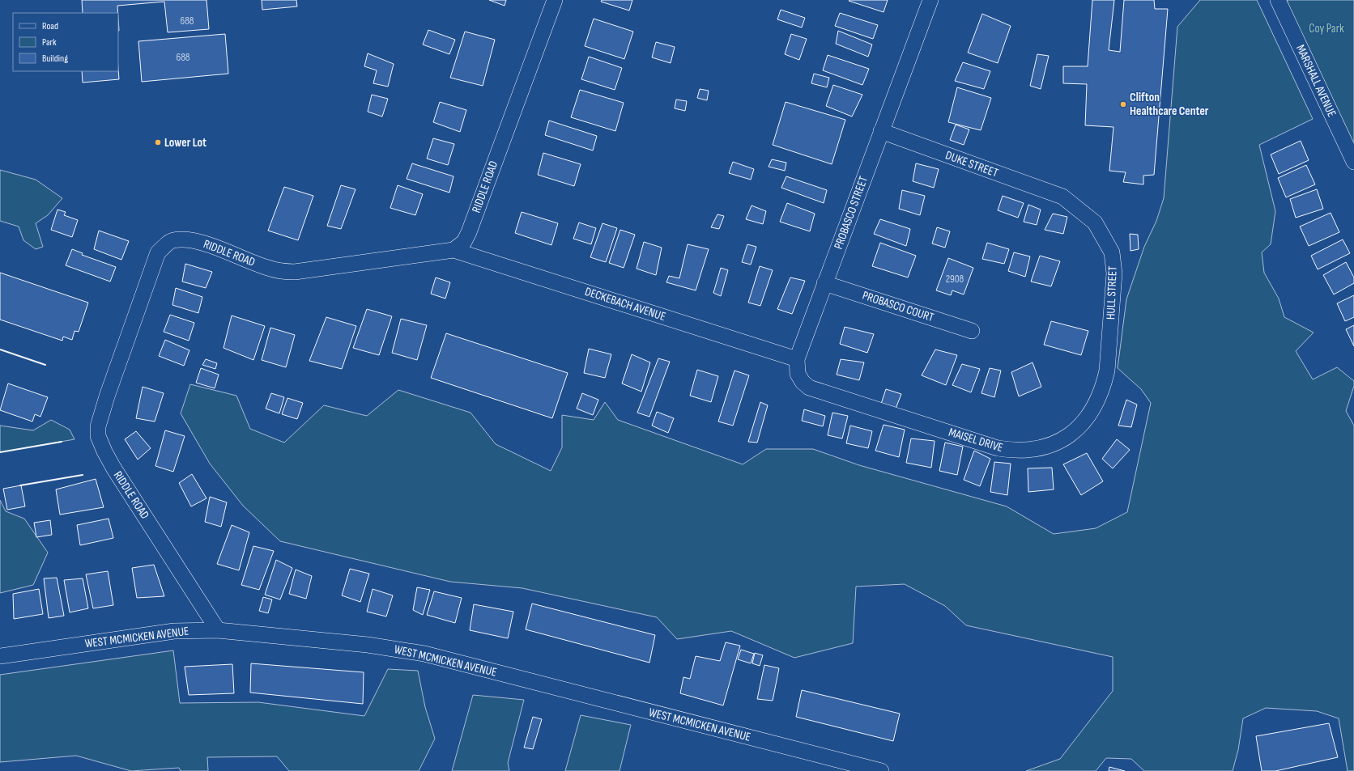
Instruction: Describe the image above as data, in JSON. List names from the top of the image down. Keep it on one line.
{"streets":{"street":["MARSHALL AVENUE","DUKE STREET","RIDDLE ROAD","PROBASCO STREET","HULL STREET","DECKEBACH AVENUE","PROBASCO COURT","MAISEL DRIVE","WEST MCMICKEN AVENUE"]},"crossings":[["DUKE STREET","PROBASCO STREET"],["DUKE STREET","HULL STREET"],["RIDDLE ROAD","DECKEBACH AVENUE"],["RIDDLE ROAD","WEST MCMICKEN AVENUE"],["PROBASCO STREET","DECKEBACH AVENUE"],["PROBASCO STREET","PROBASCO COURT"],["PROBASCO STREET","MAISEL DRIVE"],["HULL STREET","MAISEL DRIVE"]],"parks":["Coy Park"],"places":["Clifton Healthcare Center","Lower Lot"],"house_numbers":["688","688","2908"],"legend":["Road","Park","Building"]}
